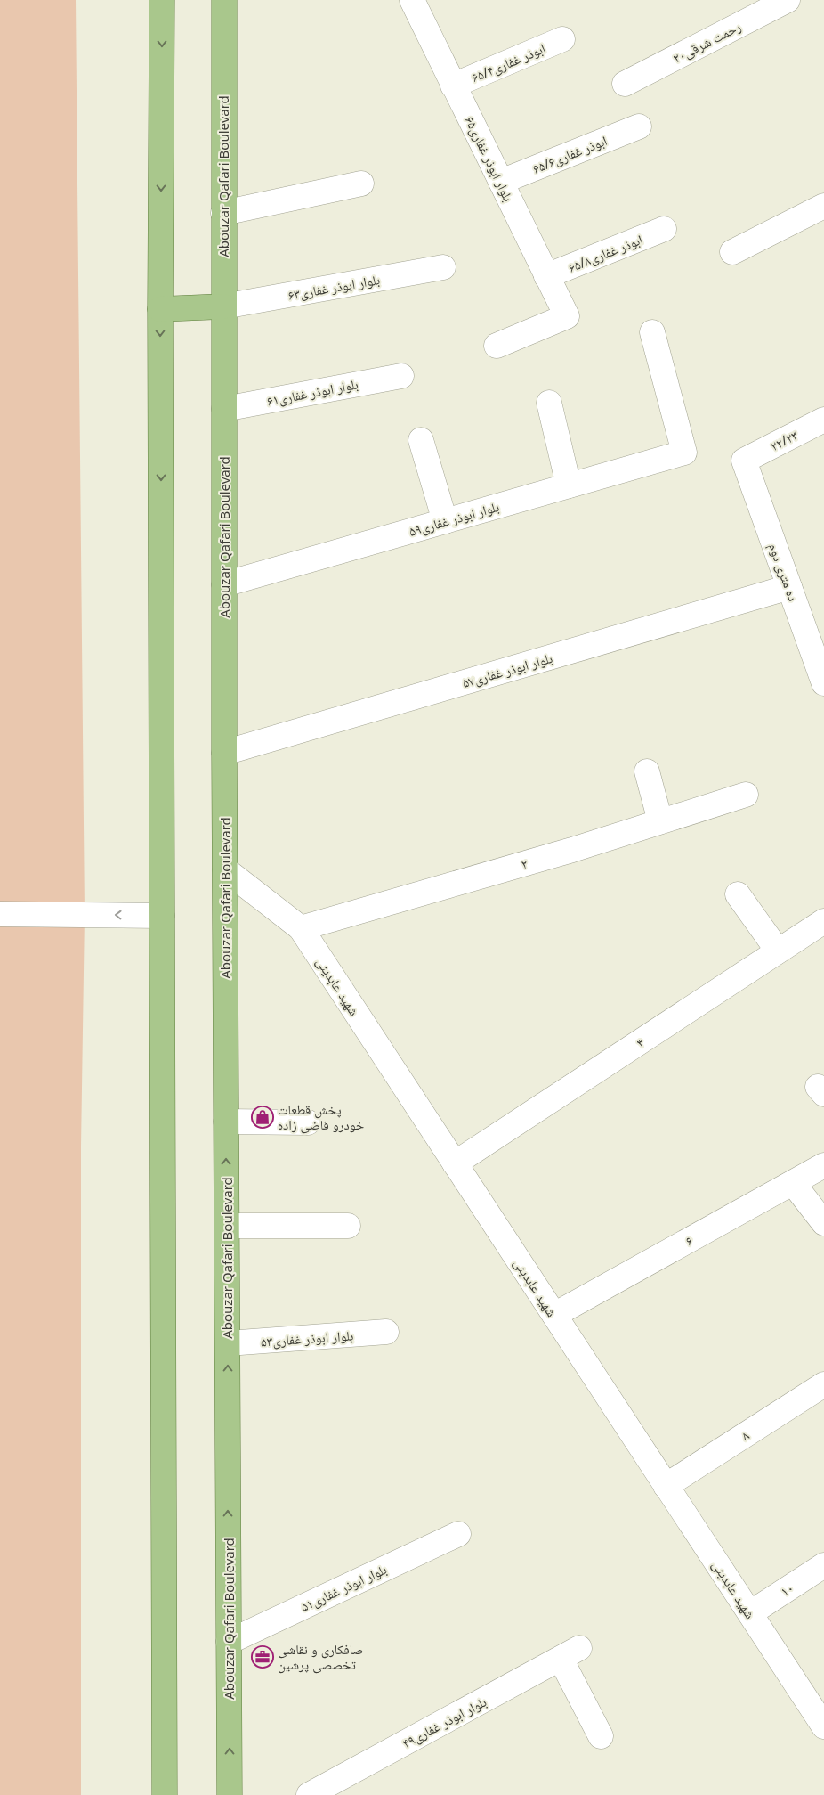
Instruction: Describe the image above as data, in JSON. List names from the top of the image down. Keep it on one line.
{"streets":{"main road":["Abouzar Qafari Boulevard"],"street":["۲۰رحمت شرقی","۶۵/۴ابوذر غفاری","۶۵/۶ابوذر غفاری","بلوار ابوذر غفاری۶۵","۶۵/۸ابوذر غفاری","بلوار ابوذر غفاری۶۳","بلوار ابوذر غفاری۶۱","۲۲/۲۳","بلوار ابوذر غفاری۵۹","ده متری دوم","بلوار ابوذر غفاری۵۷","۲","شهید عابدینی","۴","۶","بلوار ابوذر غفاری۵۳","۸","بلوار ابوذر غفاری۵۱","۱۰","بلوار ابوذر غفاری۴۹"]},"crossings":[["۶۵/۴ابوذر غفاری","بلوار ابوذر غفاری۶۵"],["۶۵/۶ابوذر غفاری","بلوار ابوذر غفاری۶۵"],["بلوار ابوذر غفاری۶۵","۶۵/۸ابوذر غفاری"],["Abouzar Qafari Boulevard","بلوار ابوذر غفاری۶۳"],["Abouzar Qafari Boulevard","بلوار ابوذر غفاری۶۱"],["Abouzar Qafari Boulevard","بلوار ابوذر غفاری۵۹"],["Abouzar Qafari Boulevard","بلوار ابوذر غفاری۵۷"],["Abouzar Qafari Boulevard","شهید عابدینی"],["Abouzar Qafari Boulevard","بلوار ابوذر غفاری۵۳"],["Abouzar Qafari Boulevard","بلوار ابوذر غفاری۵۱"],["۲۲/۲۳","ده متری دوم"],["ده متری دوم","بلوار ابوذر غفاری۵۷"],["۲","شهید عابدینی"],["شهید عابدینی","۴"],["شهید عابدینی","۶"],["شهید عابدینی","۸"],["شهید عابدینی","۱۰"]],"places":{"shop":["پخش قطعات خودرو قاضی زاده"],"office":["صافکاری و نقاشی تخصصی پرشین"]}}
